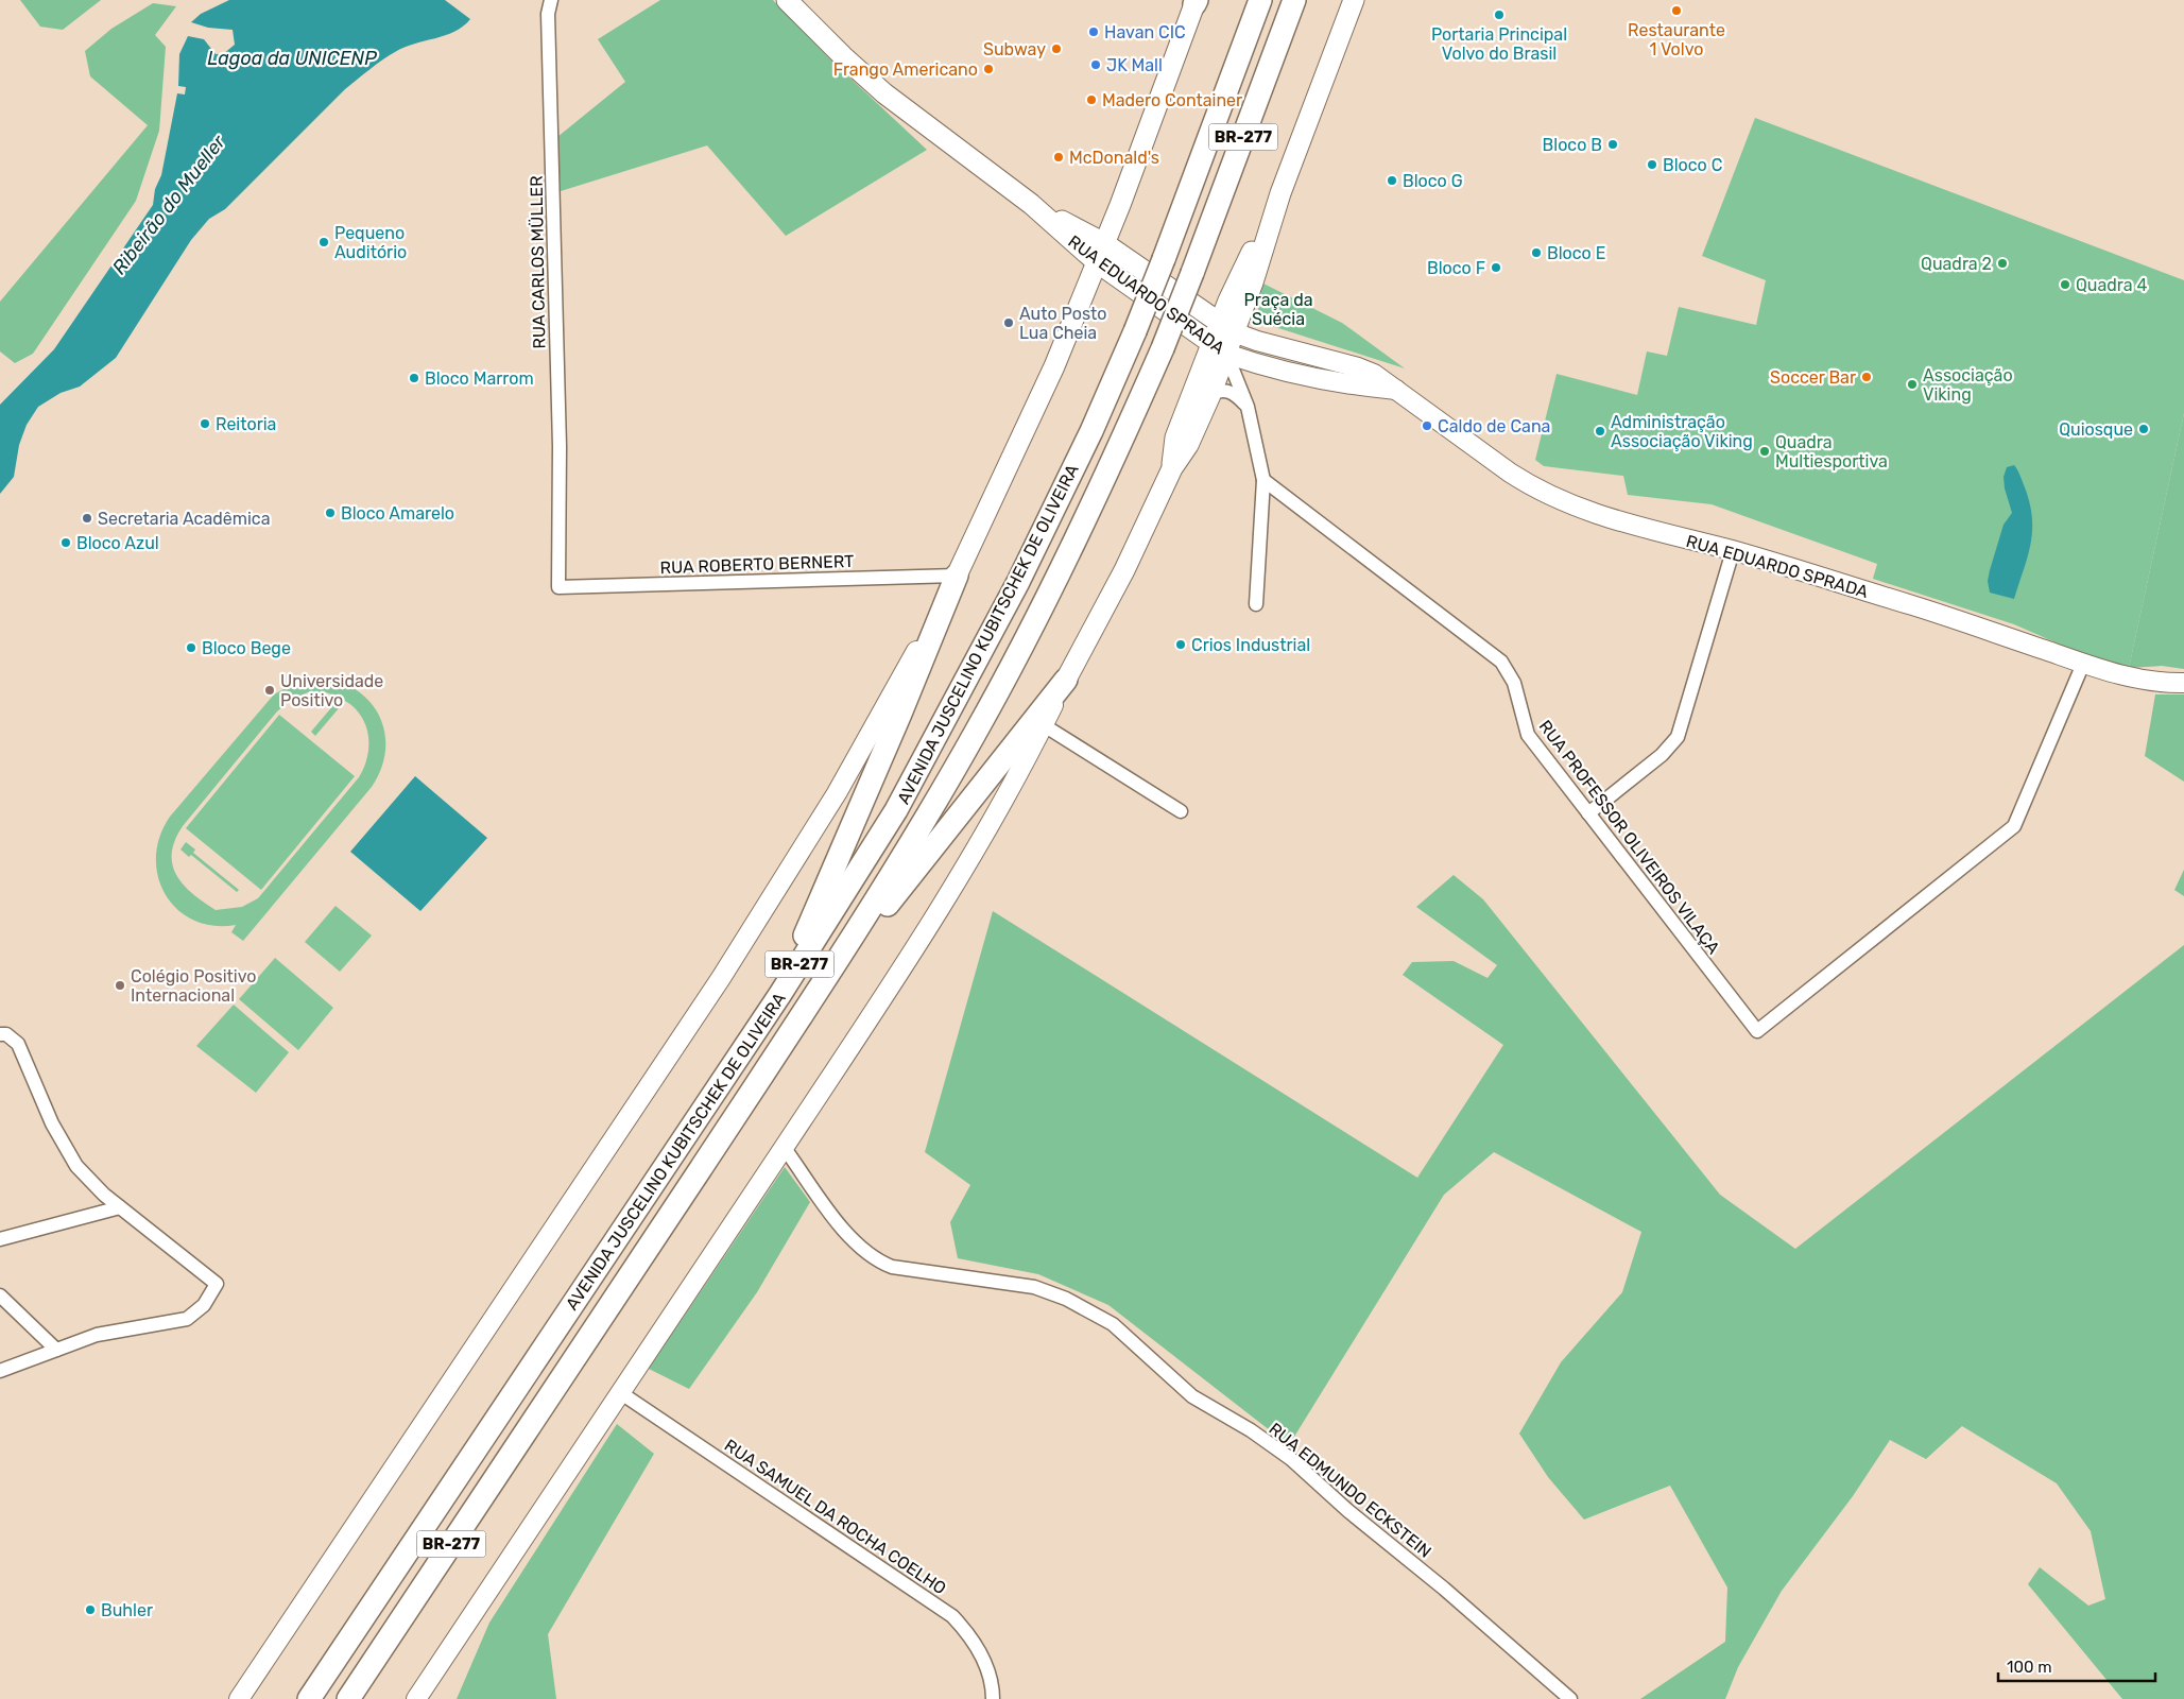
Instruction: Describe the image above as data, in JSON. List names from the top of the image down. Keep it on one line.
{"streets":{"highway":["BR-277","AVENIDA JUSCELINO KUBITSCHEK DE OLIVEIRA"],"main road":["RUA EDUARDO SPRADA"],"street":["RUA CARLOS MÜLLER","RUA ROBERTO BERNERT","RUA PROFESSOR OLIVEIROS VILAÇA","RUA EDMUNDO ECKSTEIN","RUA SAMUEL DA ROCHA COELHO"]},"crossings":[["RUA CARLOS MÜLLER","RUA ROBERTO BERNERT"],["RUA EDUARDO SPRADA","RUA PROFESSOR OLIVEIROS VILAÇA"]],"water":["Lagoa da UNICENP","Ribeirão do Mueller"],"parks":["Praça da Suécia"],"places":["Restaurante 1 Volvo","Portaria Principal Volvo do Brasil","Havan CIC","Subway","JK Mall","Frango Americano","Madero Container","Bloco B","McDonald's","Bloco C","Bloco G","Pequeno Auditório","Bloco E","Quadra 2","Bloco F","Quadra 4","Auto Posto Lua Cheia","Soccer Bar","Bloco Marrom","Associação Viking","Reitoria","Caldo de Cana","Quiosque","Administração Associação Viking","Quadra Multiesportiva","Bloco Amarelo","Secretaria Acadêmica","Bloco Azul","Crios Industrial","Bloco Bege","Universidade Positivo","Colégio Positivo Internacional","Buhler"],"scale_bar":"100 m"}
